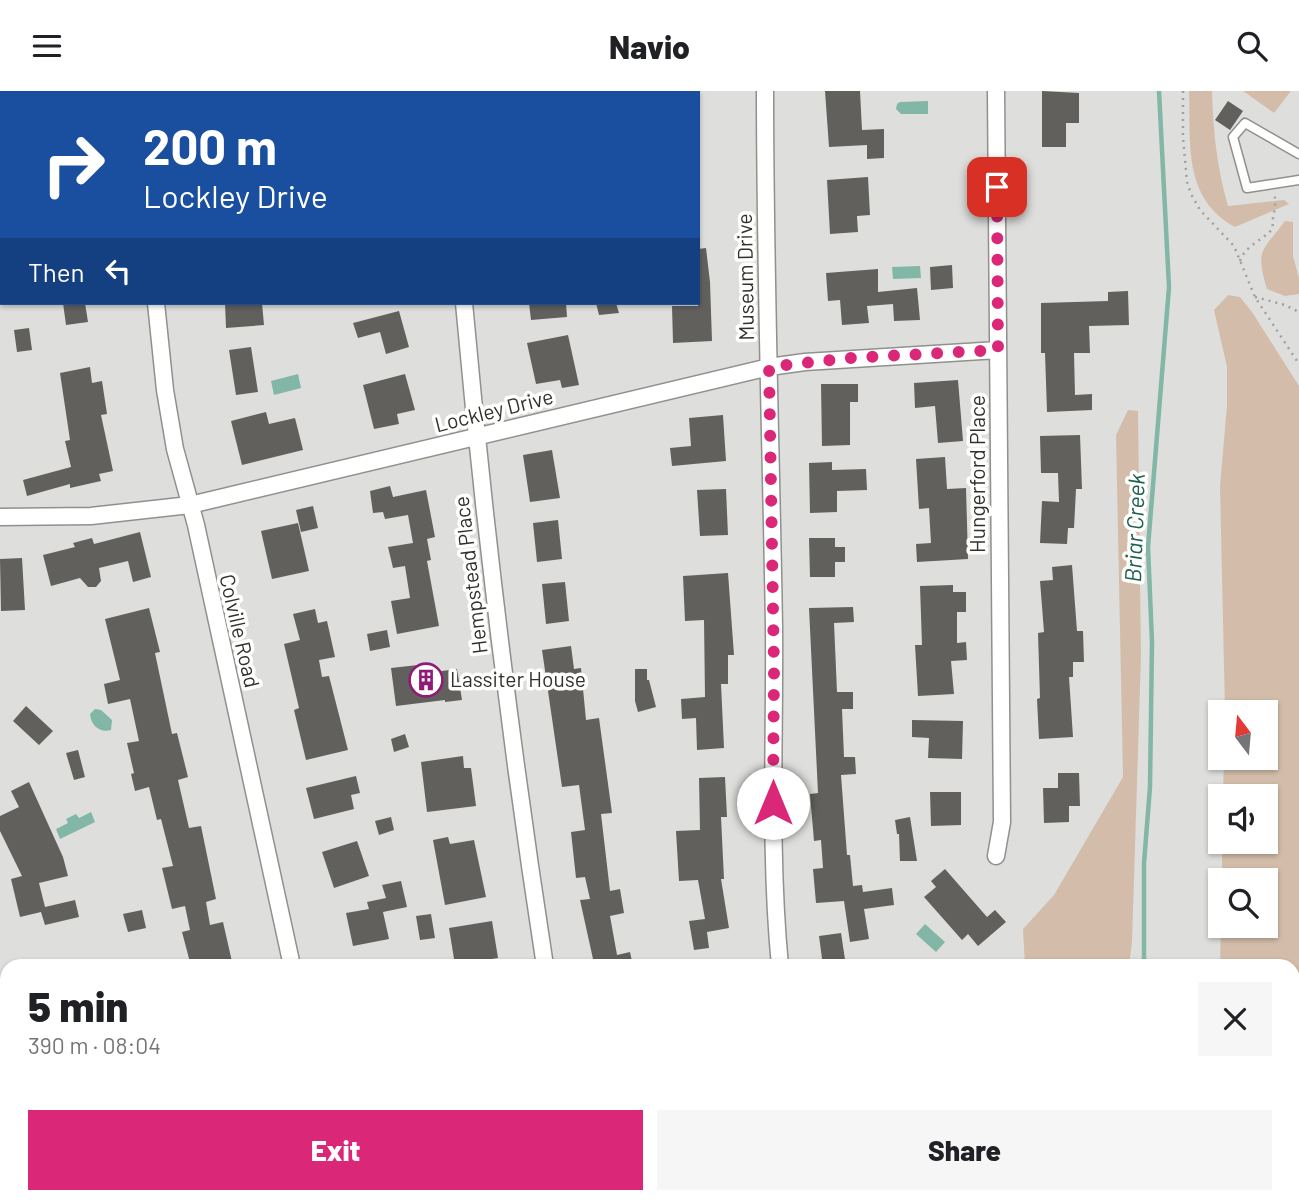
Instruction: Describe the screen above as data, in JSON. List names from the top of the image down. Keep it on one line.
{"streets":{"street":["Museum Drive","Lockley Drive","Hungerford Place","Hempstead Place","Colville Road"]},"crossings":[["Museum Drive","Lockley Drive"],["Lockley Drive","Hungerford Place"],["Lockley Drive","Hempstead Place"],["Lockley Drive","Colville Road"]],"water":["Briar Creek"],"places":{"building":["Lassiter House"]},"north":"top","page":{"header":"Navio","turn":["200 m","Lockley Drive"],"then":"Then","heading":["5 min","390 m · 08:04"],"buttons":["Exit","Share"]}}
